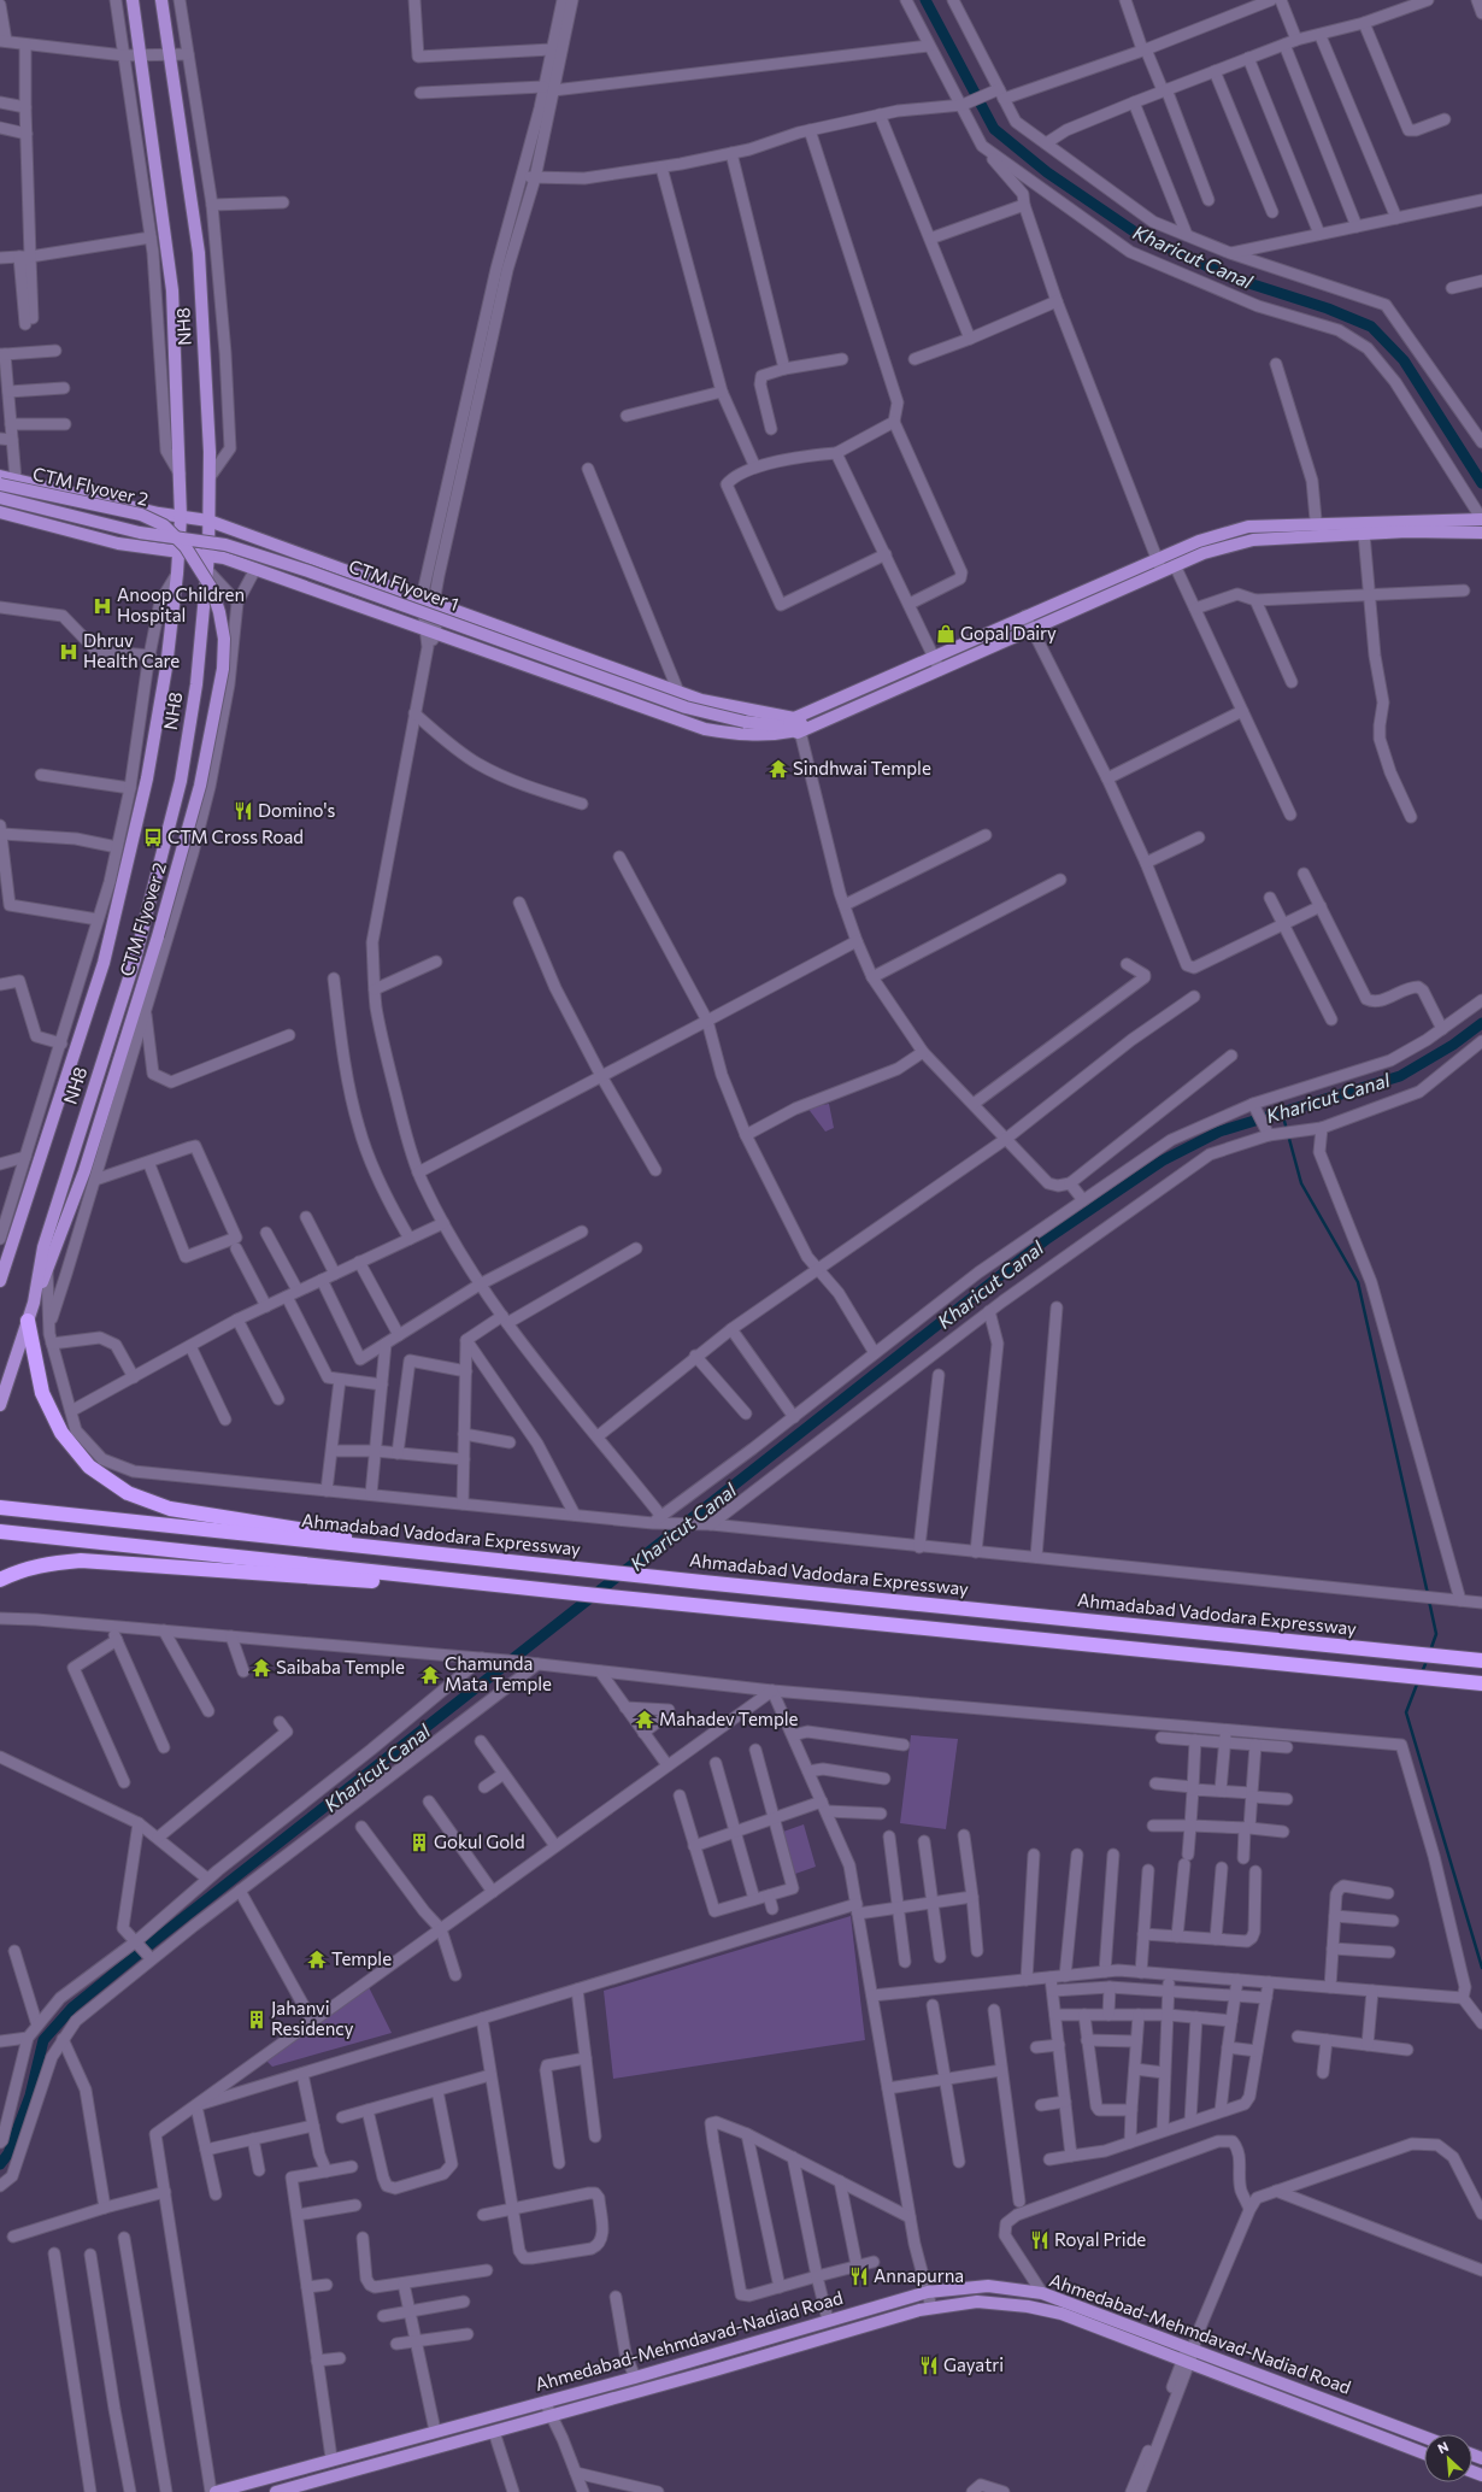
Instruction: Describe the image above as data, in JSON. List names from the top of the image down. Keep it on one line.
{"streets":{"highway":["Ahmadabad Vadodara Expressway"],"main road":["NH8","CTM Flyover 2","CTM Flyover 1","Ahmedabad-Mehmdavad-Nadiad Road"]},"crossings":[["NH8","CTM Flyover 2"]],"water":["Kharicut Canal"],"places":{"hospital":["Anoop Children Hospital","Dhruv Health Care"],"shop":["Gopal Dairy"],"temple":["Sindhwai Temple","Saibaba Temple","Chamunda Mata Temple","Mahadev Temple","Temple"],"restaurant":["Domino's","Royal Pride","Annapurna","Gayatri"],"bus stop":["CTM Cross Road"],"building":["Gokul Gold","Jahanvi Residency"]},"north":"top left"}
